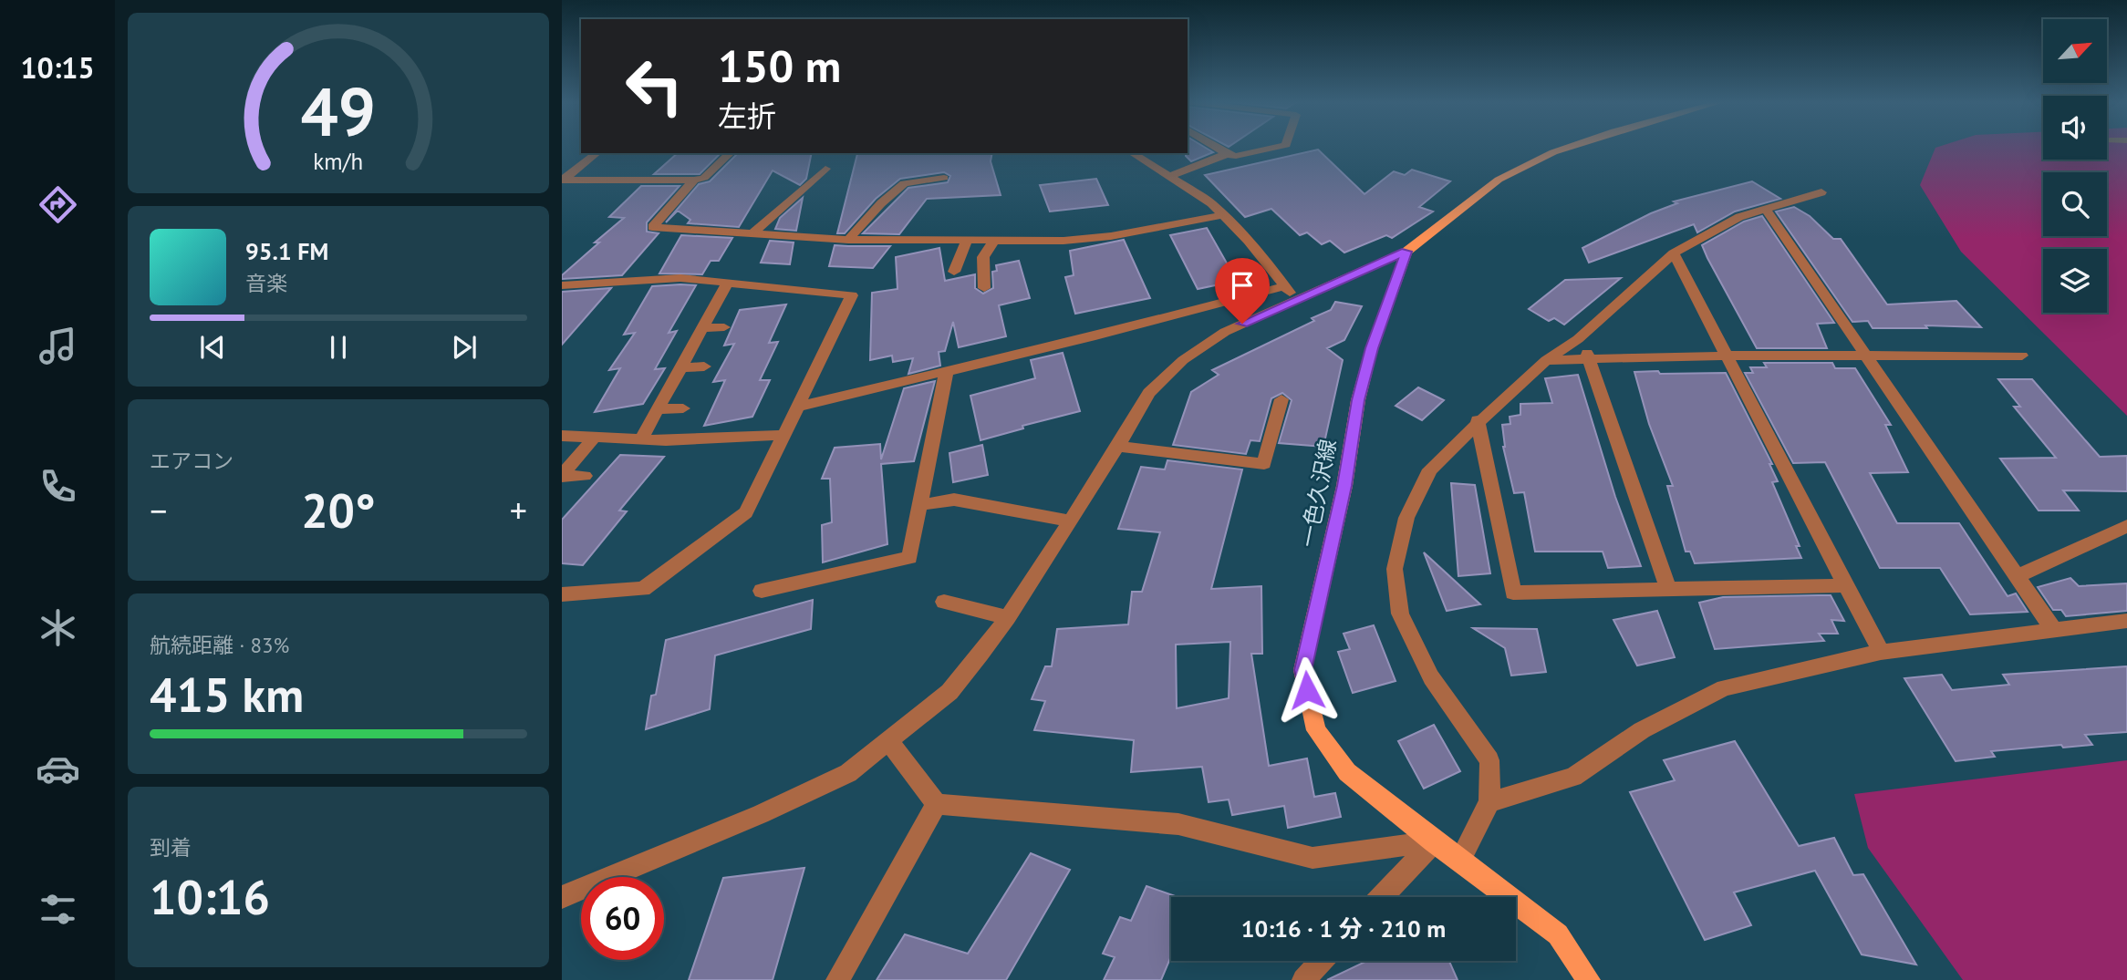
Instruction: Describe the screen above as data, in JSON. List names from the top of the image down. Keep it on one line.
{"streets":{"main road":["一色久沢線"]},"north":"top right","page":{"tabs":"10:15","turn":["150 m","左折"],"song":["95.1 FM","音楽"],"tile":["エアコン",["航続距離 · 83%","415 km"],["到着","10:16"]],"heat":["−","20°","+"],"limit":"60","trip":"10:16 · 1 分 · 210 m","gauge":["49","km/h"]}}
